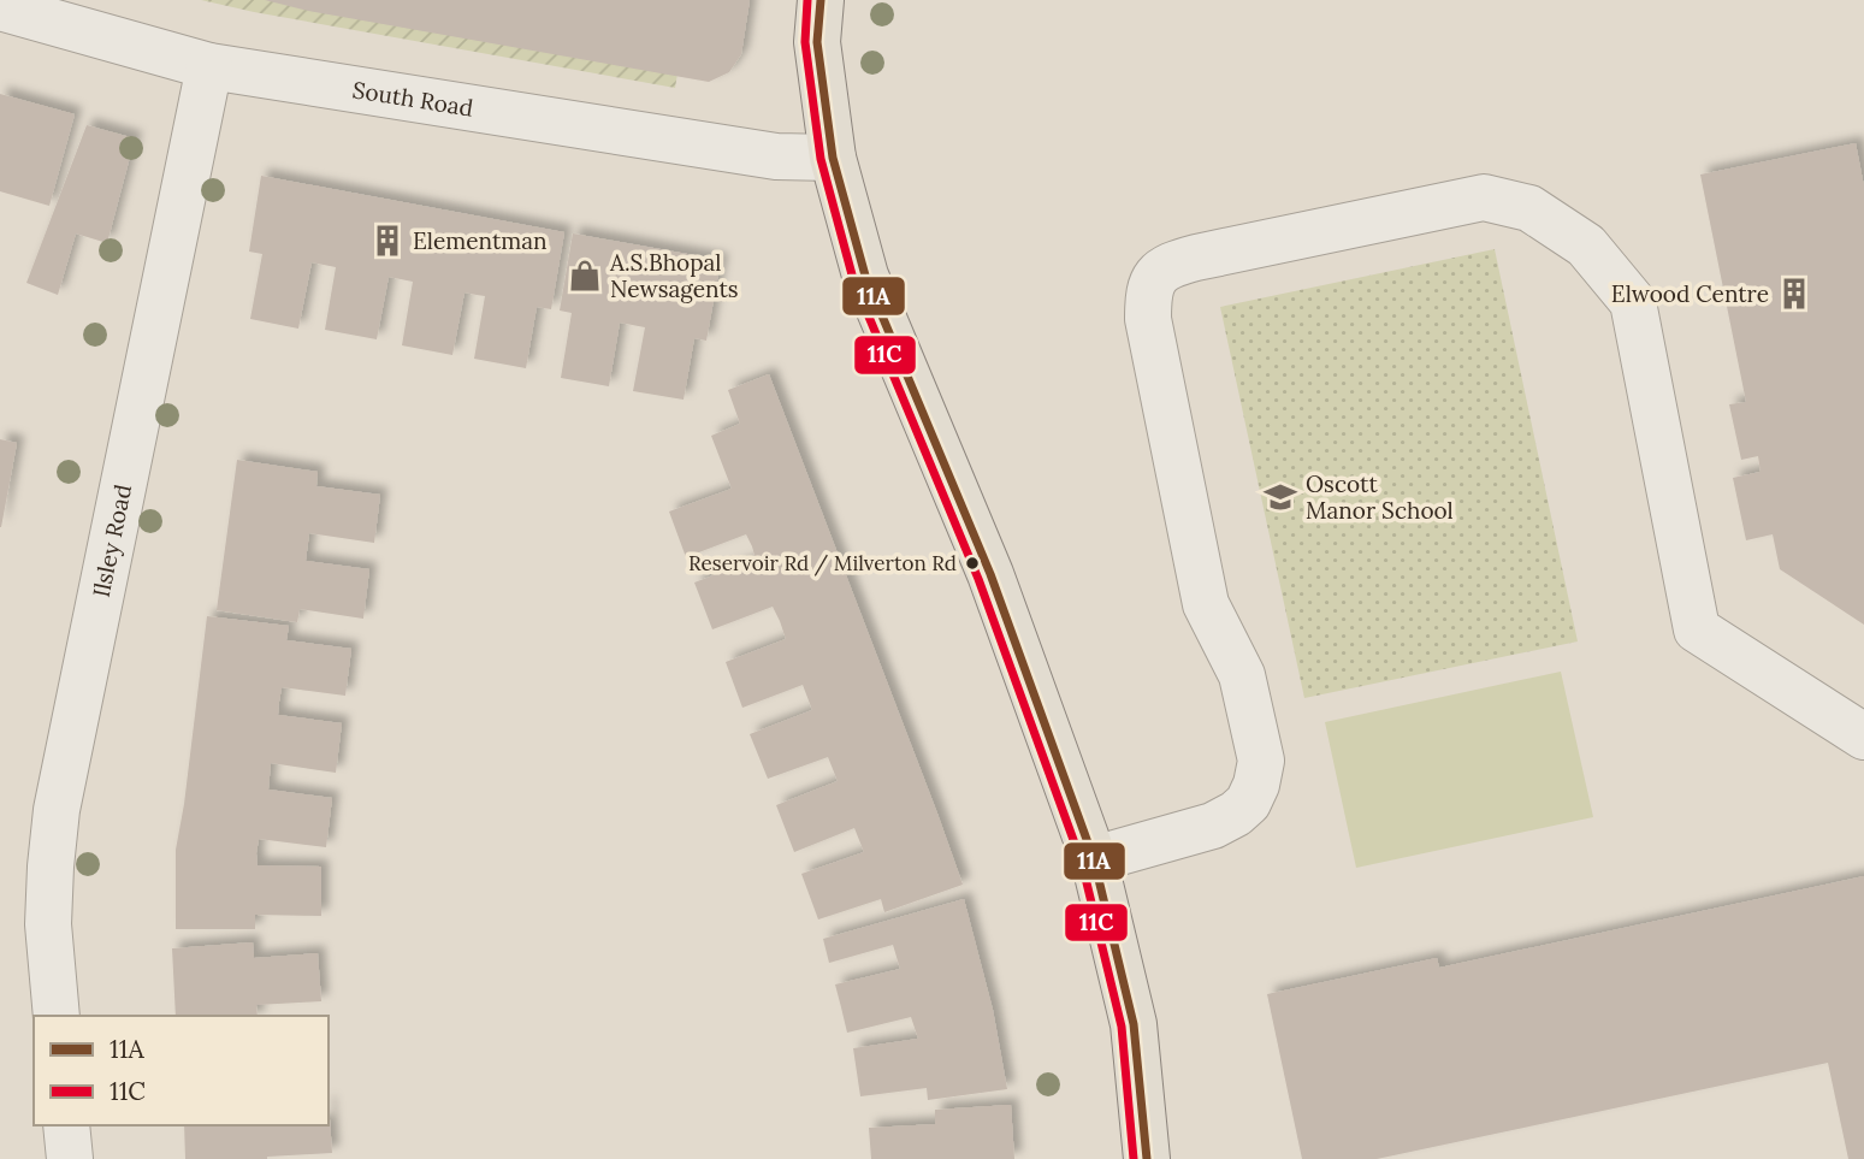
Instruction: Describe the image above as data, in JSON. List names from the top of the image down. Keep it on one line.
{"streets":{"street":["South Road","Ilsley Road"]},"crossings":[["South Road","Ilsley Road"]],"places":{"building":["Elementman","Elwood Centre"],"shop":["A.S.Bhopal Newsagents"],"school or university":["Oscott Manor School"],"other":["Reservoir Rd / Milverton Rd"]},"lines":["transit line 11A","transit line 11C"],"legend":["11A","11C"]}
